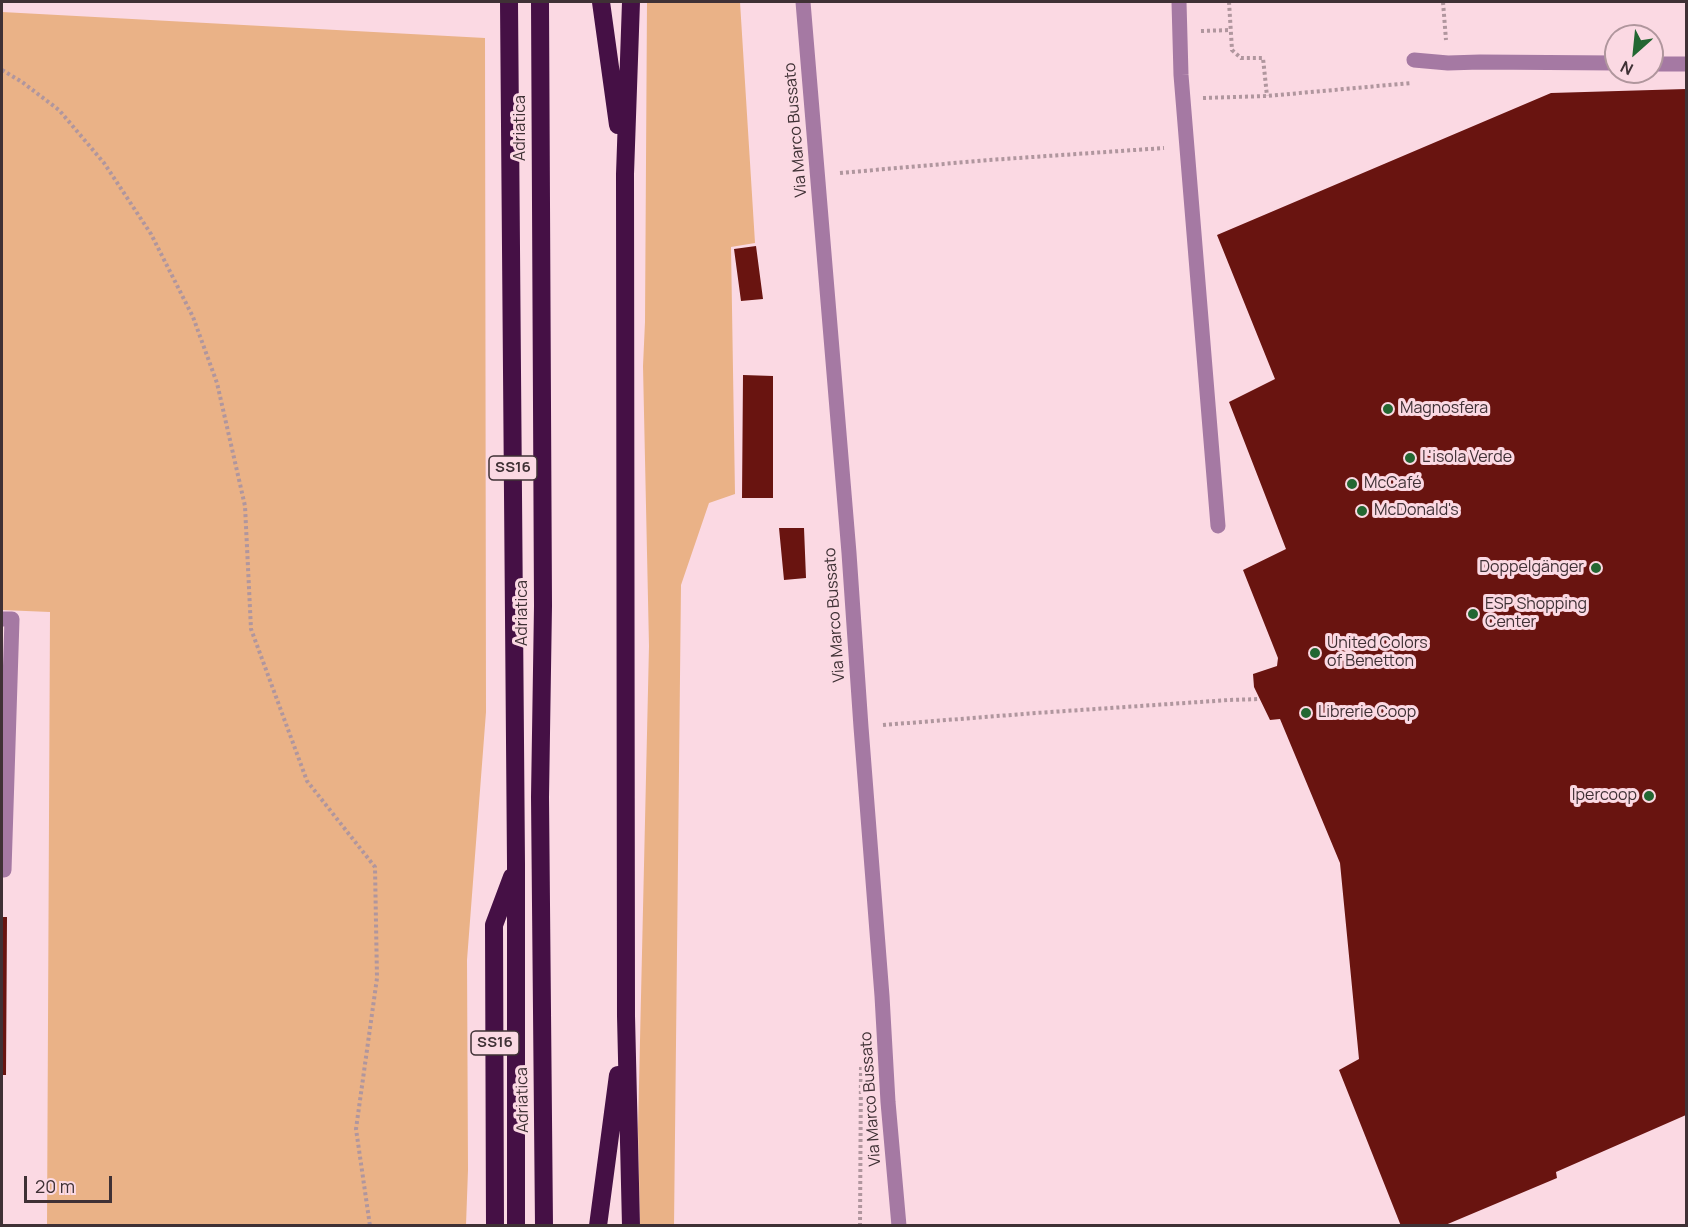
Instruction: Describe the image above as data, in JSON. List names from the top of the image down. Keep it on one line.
{"streets":{"highway":["Adriatica","SS16"],"street":["Via Marco Bussato"]},"crossings":[["Adriatica","SS16"]],"places":["Magnosfera","L'isola Verde","McCafé","McDonald's","Doppelgänger","ESP Shopping Center","United Colors of Benetton","Librerie Coop","Ipercoop"],"scale_bar":"20 m","north":"bottom left"}
